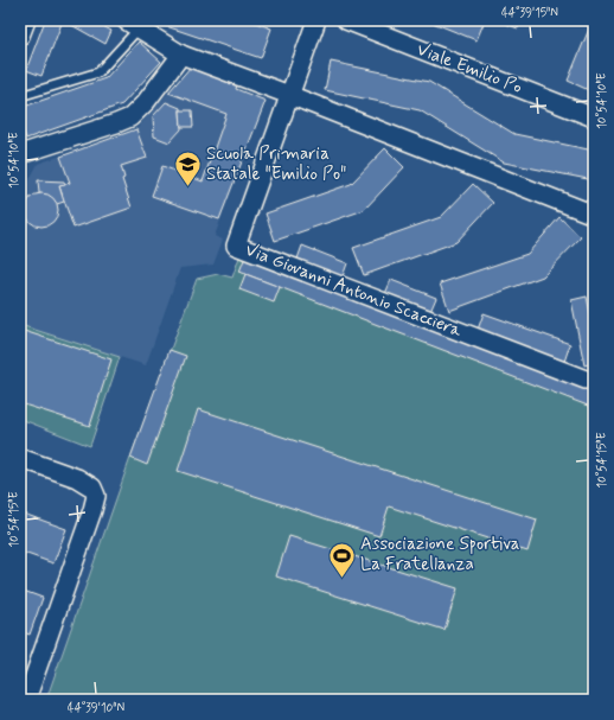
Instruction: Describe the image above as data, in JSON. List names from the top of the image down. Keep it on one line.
{"streets":{"street":["Viale Emilio Po","Via Giovanni Antonio Scacciera"]},"places":{"school or university":["Scuola Primaria Statale \"Emilio Po\""],"sports":["Associazione Sportiva La Fratellanza"]},"coordinates":["44°39'15\"N","10°54'10\"E","10°54'15\"E","44°39'10\"N"]}
